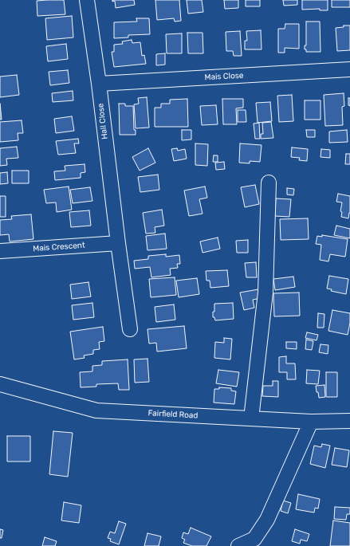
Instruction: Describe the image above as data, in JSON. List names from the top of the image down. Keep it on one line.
{"streets":{"street":["Mais Close","Hall Close","Mais Crescent","Fairfield Road"]},"crossings":[["Mais Close","Hall Close"],["Hall Close","Mais Crescent"]]}
